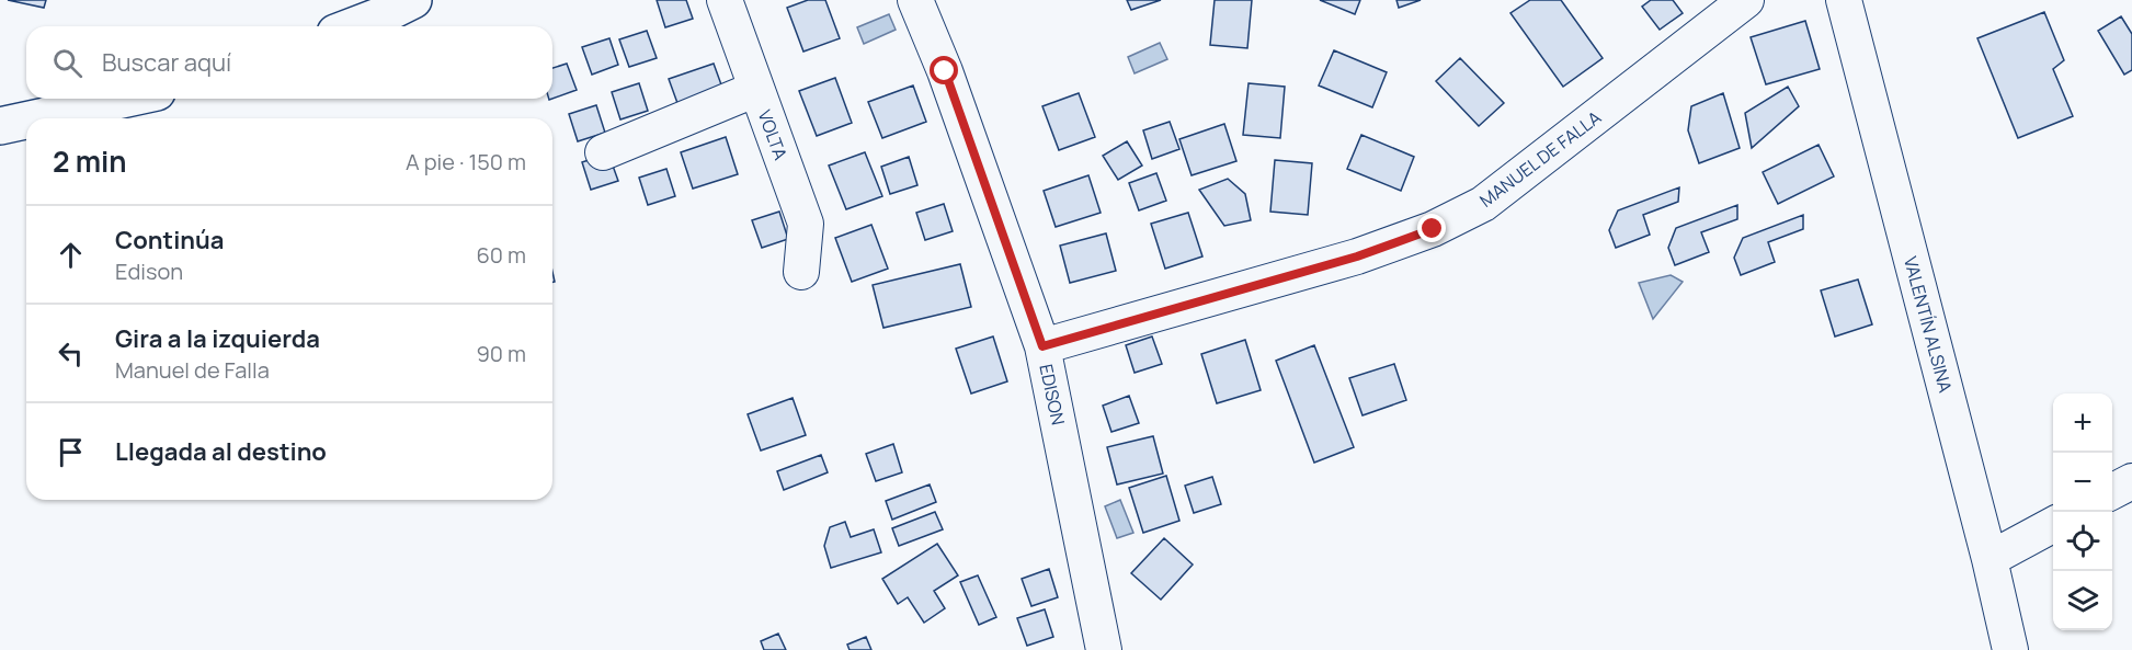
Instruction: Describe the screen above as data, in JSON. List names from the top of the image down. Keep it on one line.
{"streets":{"street":["VOLTA","MANUEL DE FALLA","VALENTÍN ALSINA","EDISON"]},"crossings":[["MANUEL DE FALLA","EDISON"]],"page":{"search":"Buscar aquí","heading":["2 min","A pie · 150 m"],"list":[["Continúa","Edison","60 m"],["Gira a la izquierda","Manuel de Falla","90 m"],"Llegada al destino"],"map_buttons":["+","−"]}}
